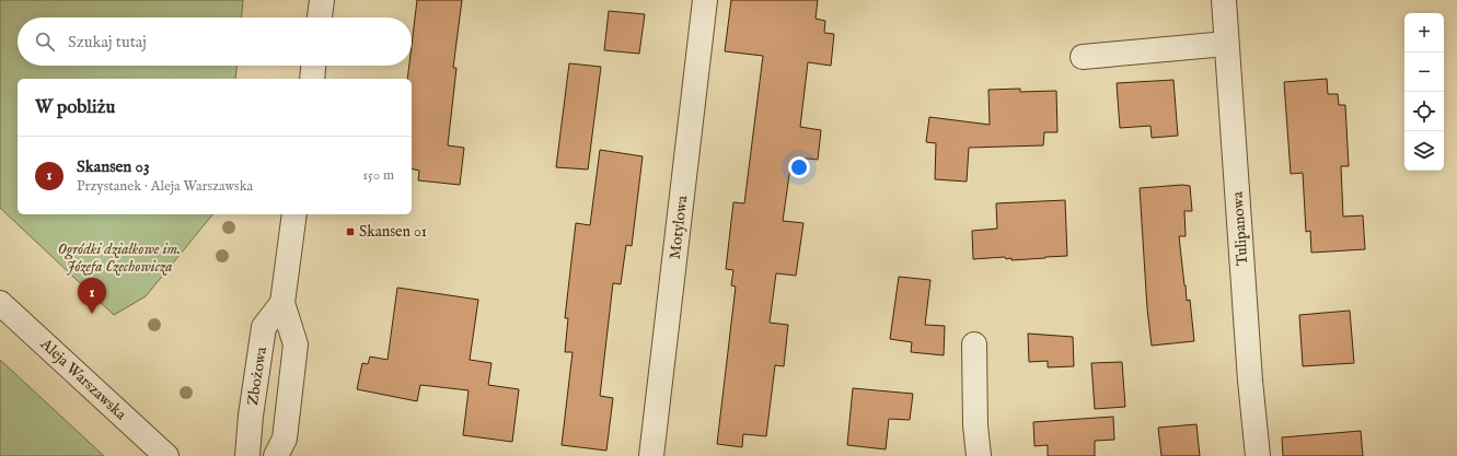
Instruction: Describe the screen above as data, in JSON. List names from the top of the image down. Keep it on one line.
{"streets":{"street":["Motylowa","Tulipanowa","Zbożowa","Aleja Warszawska"]},"parks":["Ogródki działkowe im. Józefa Czechowicza"],"places":{"transit":["Skansen 01"]},"page":{"map_buttons":["+","−"],"search":"Szukaj tutaj","heading":"W pobliżu","list":[{"mark":"1","name":"Skansen 03","note":"Przystanek · Aleja Warszawska","value":"150 m"}],"pins":"1"}}
